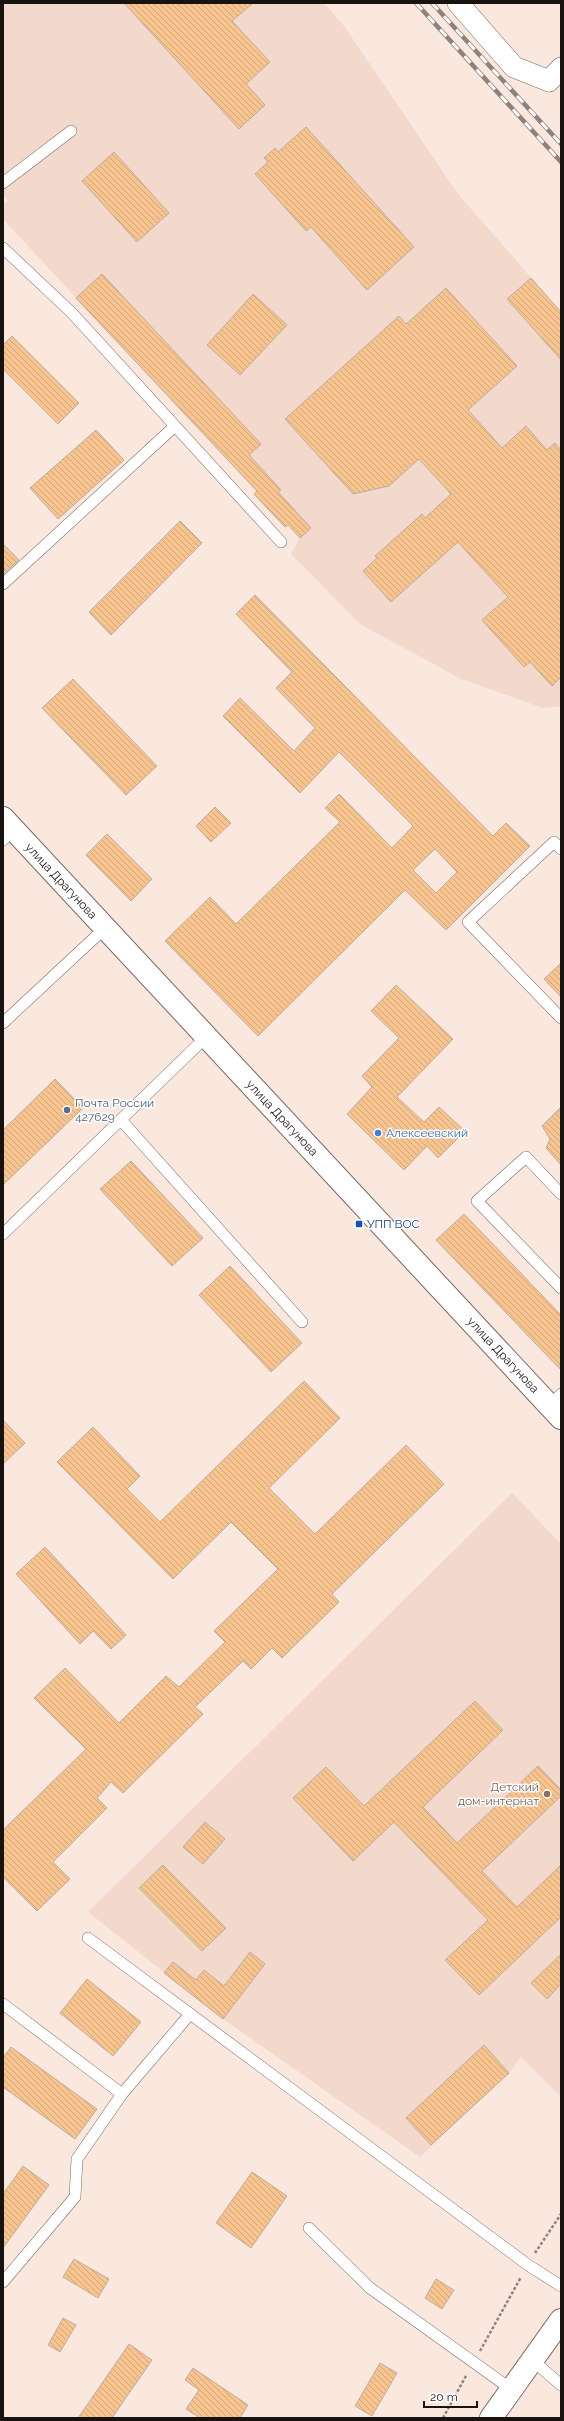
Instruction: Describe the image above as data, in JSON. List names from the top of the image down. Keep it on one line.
{"streets":{"main road":["улица Драгунова"]},"places":{"other":["Почта России 427629","Алексеевский","Детский дом-интернат"],"transit":["УПП ВОС"]},"scale_bar":"20 m"}
